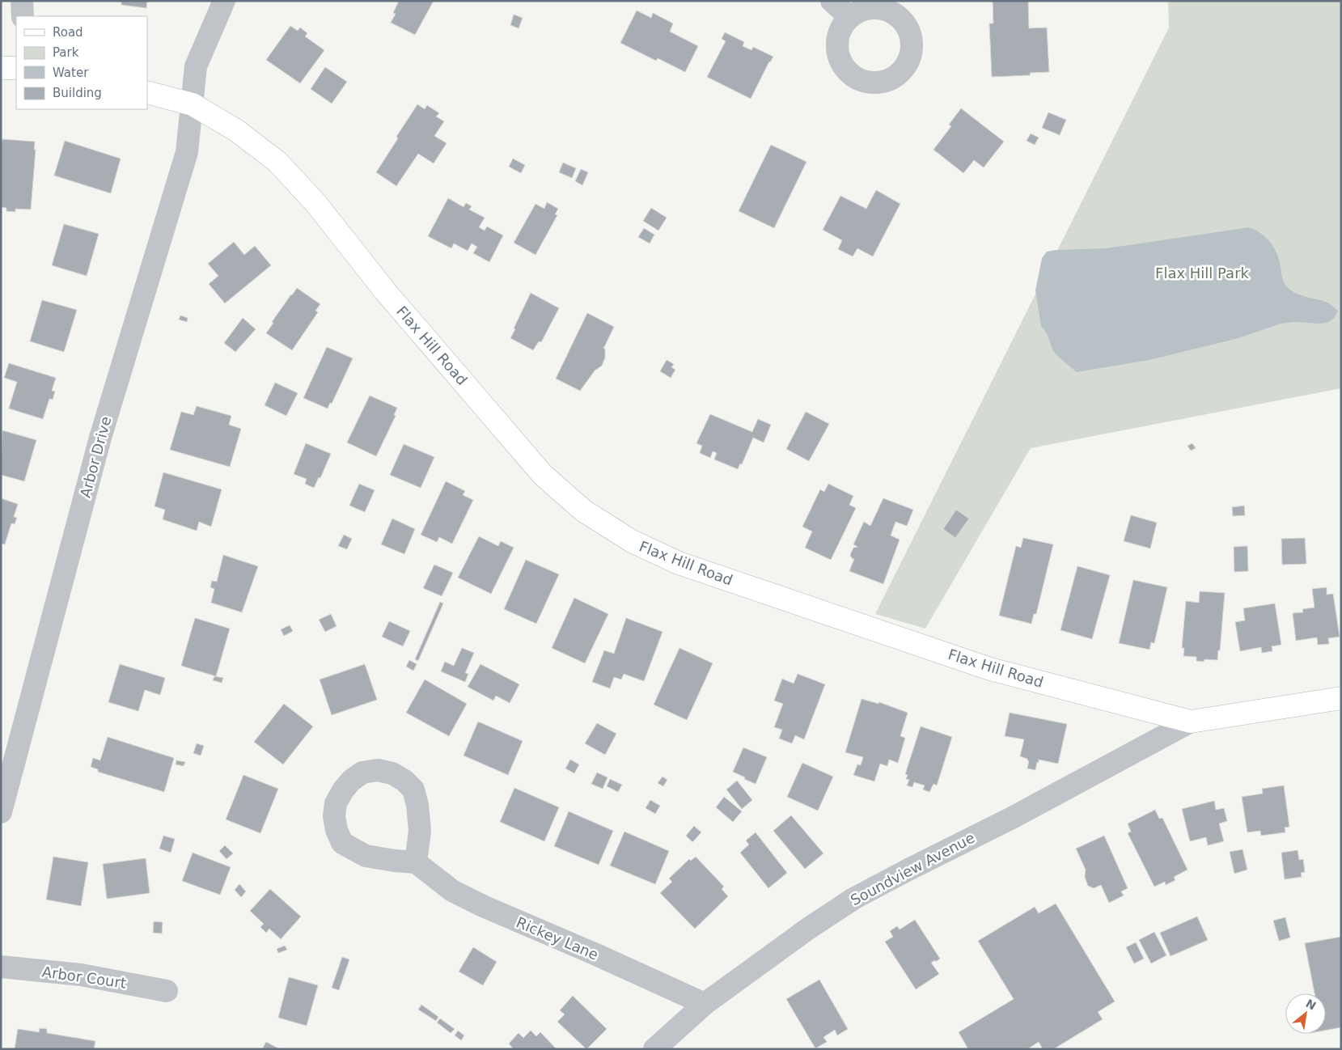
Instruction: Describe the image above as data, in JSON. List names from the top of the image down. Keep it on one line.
{"streets":{"main road":["Flax Hill Road"],"street":["Arbor Drive","Soundview Avenue","Rickey Lane","Arbor Court"]},"crossings":[["Flax Hill Road","Arbor Drive"],["Flax Hill Road","Soundview Avenue"],["Soundview Avenue","Rickey Lane"]],"parks":["Flax Hill Park"],"legend":["Road","Park","Water","Building"],"north":"top right"}
